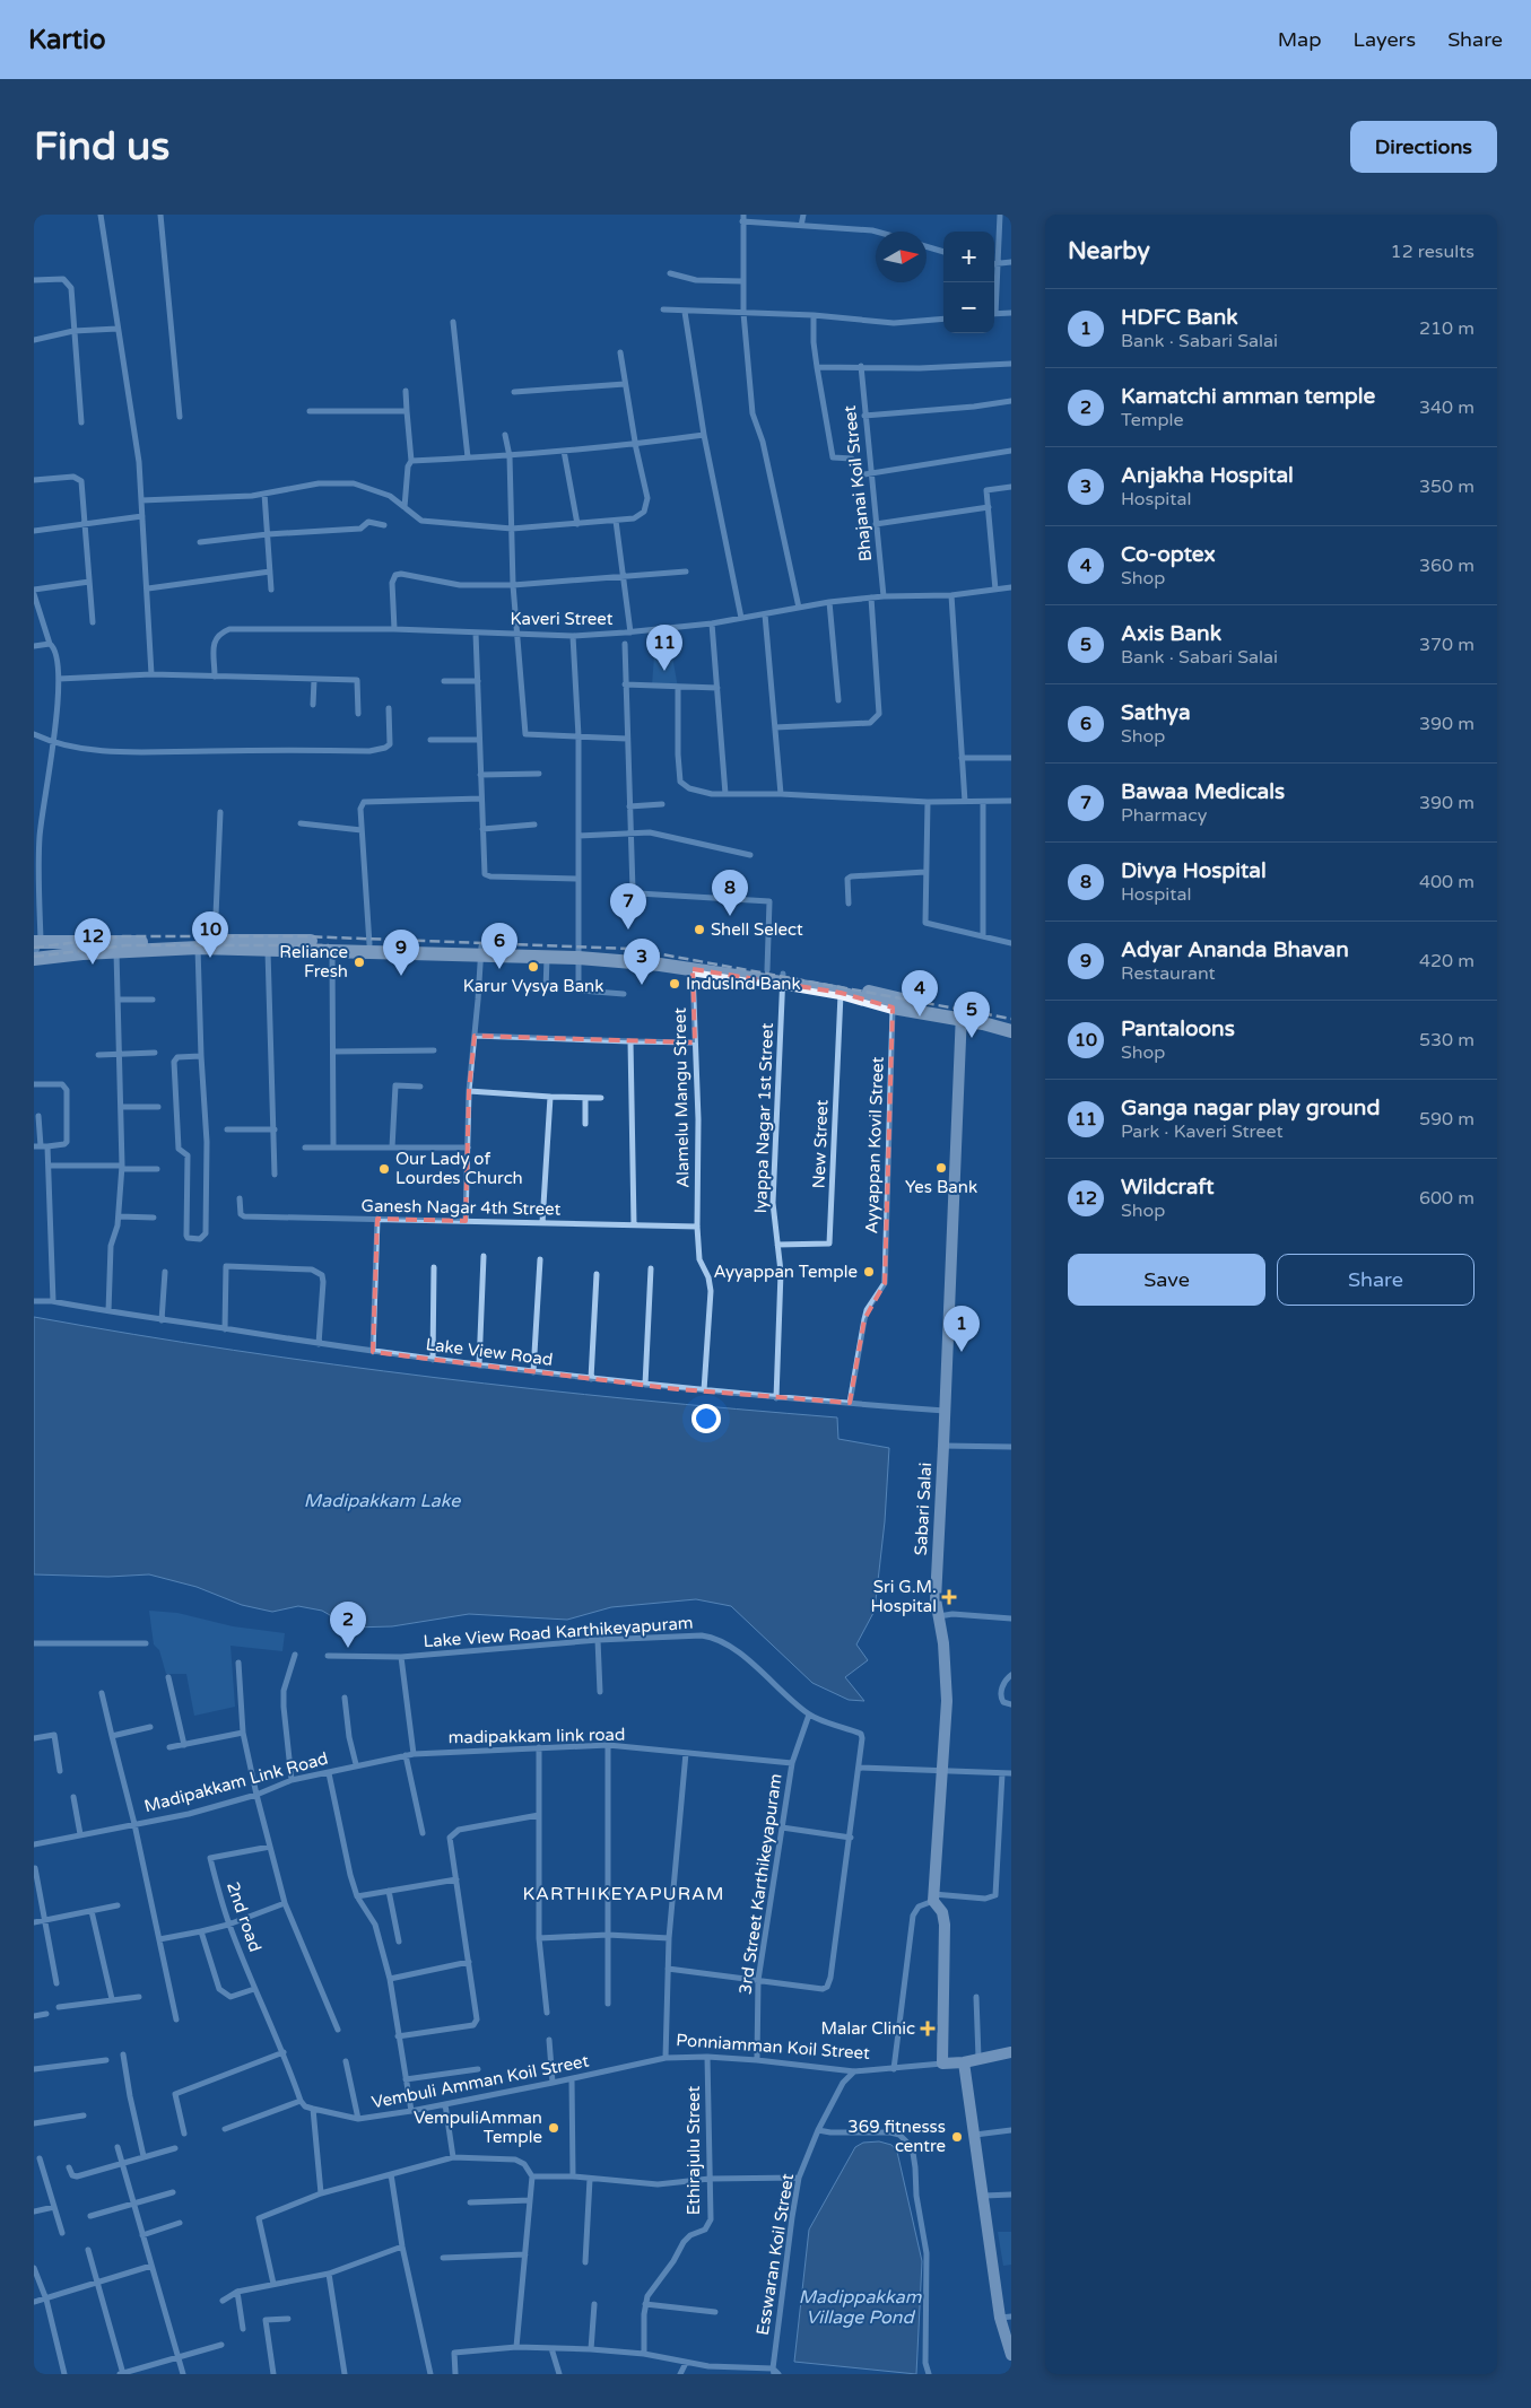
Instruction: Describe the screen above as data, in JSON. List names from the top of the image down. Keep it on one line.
{"streets":{"main road":["Sabari Salai","Ponniamman Koil Street"],"street":["Bhajanai Koil Street","Kaveri Street","Alamelu Mangu Street","Iyappa Nagar 1st Street","New Street","Ayyappan Kovil Street","Ganesh Nagar 4th Street","Lake View Road","Lake View Road Karthikeyapuram","madipakkam link road","Madipakkam Link Road","3rd Street Karthikeyapuram","2nd road","Vembuli Amman Koil Street","Ethirajulu Street","Esswaran Koil Street"]},"crossings":[["Bhajanai Koil Street","Kaveri Street"],["Alamelu Mangu Street","Ganesh Nagar 4th Street"],["Alamelu Mangu Street","Lake View Road"],["Iyappa Nagar 1st Street","New Street"],["Iyappa Nagar 1st Street","Lake View Road"],["Ayyappan Kovil Street","Lake View Road"],["Lake View Road","Sabari Salai"],["Sabari Salai","Ponniamman Koil Street"],["Lake View Road Karthikeyapuram","3rd Street Karthikeyapuram"],["madipakkam link road","Madipakkam Link Road"],["madipakkam link road","3rd Street Karthikeyapuram"],["3rd Street Karthikeyapuram","Ponniamman Koil Street"],["Ponniamman Koil Street","Vembuli Amman Koil Street"],["Ponniamman Koil Street","Ethirajulu Street"],["Ponniamman Koil Street","Esswaran Koil Street"]],"districts":["KARTHIKEYAPURAM"],"water":["Madipakkam Lake","Madippakkam Village Pond"],"places":{"other":["Shell Select","Reliance Fresh","Karur Vysya Bank","IndusInd Bank","Yes Bank","Our Lady of Lourdes Church","Ayyappan Temple","VempuliAmman Temple","369 fitnesss centre"],"health":["Sri G.M. Hospital","Malar Clinic"]},"north":"right","page":{"header":"Kartio","nav":["Map","Layers","Share"],"buttons":["Directions",["Save","Share"]],"title":"Find us","heading":["Nearby","12 results"],"map_buttons":["+","−"],"list":[{"mark":"1","name":"HDFC Bank","note":"Bank · Sabari Salai","value":"210 m"},{"mark":"2","name":"Kamatchi amman temple","note":"Temple","value":"340 m"},{"mark":"3","name":"Anjakha Hospital","note":"Hospital","value":"350 m"},{"mark":"4","name":"Co-optex","note":"Shop","value":"360 m"},{"mark":"5","name":"Axis Bank","note":"Bank · Sabari Salai","value":"370 m"},{"mark":"6","name":"Sathya","note":"Shop","value":"390 m"},{"mark":"7","name":"Bawaa Medicals","note":"Pharmacy","value":"390 m"},{"mark":"8","name":"Divya Hospital","note":"Hospital","value":"400 m"},{"mark":"9","name":"Adyar Ananda Bhavan","note":"Restaurant","value":"420 m"},{"mark":"10","name":"Pantaloons","note":"Shop","value":"530 m"},{"mark":"11","name":"Ganga nagar play ground","note":"Park · Kaveri Street","value":"590 m"},{"mark":"12","name":"Wildcraft","note":"Shop","value":"600 m"}],"pins":["11","8","7","10","12","6","9","3","4","5","1","2"]}}
